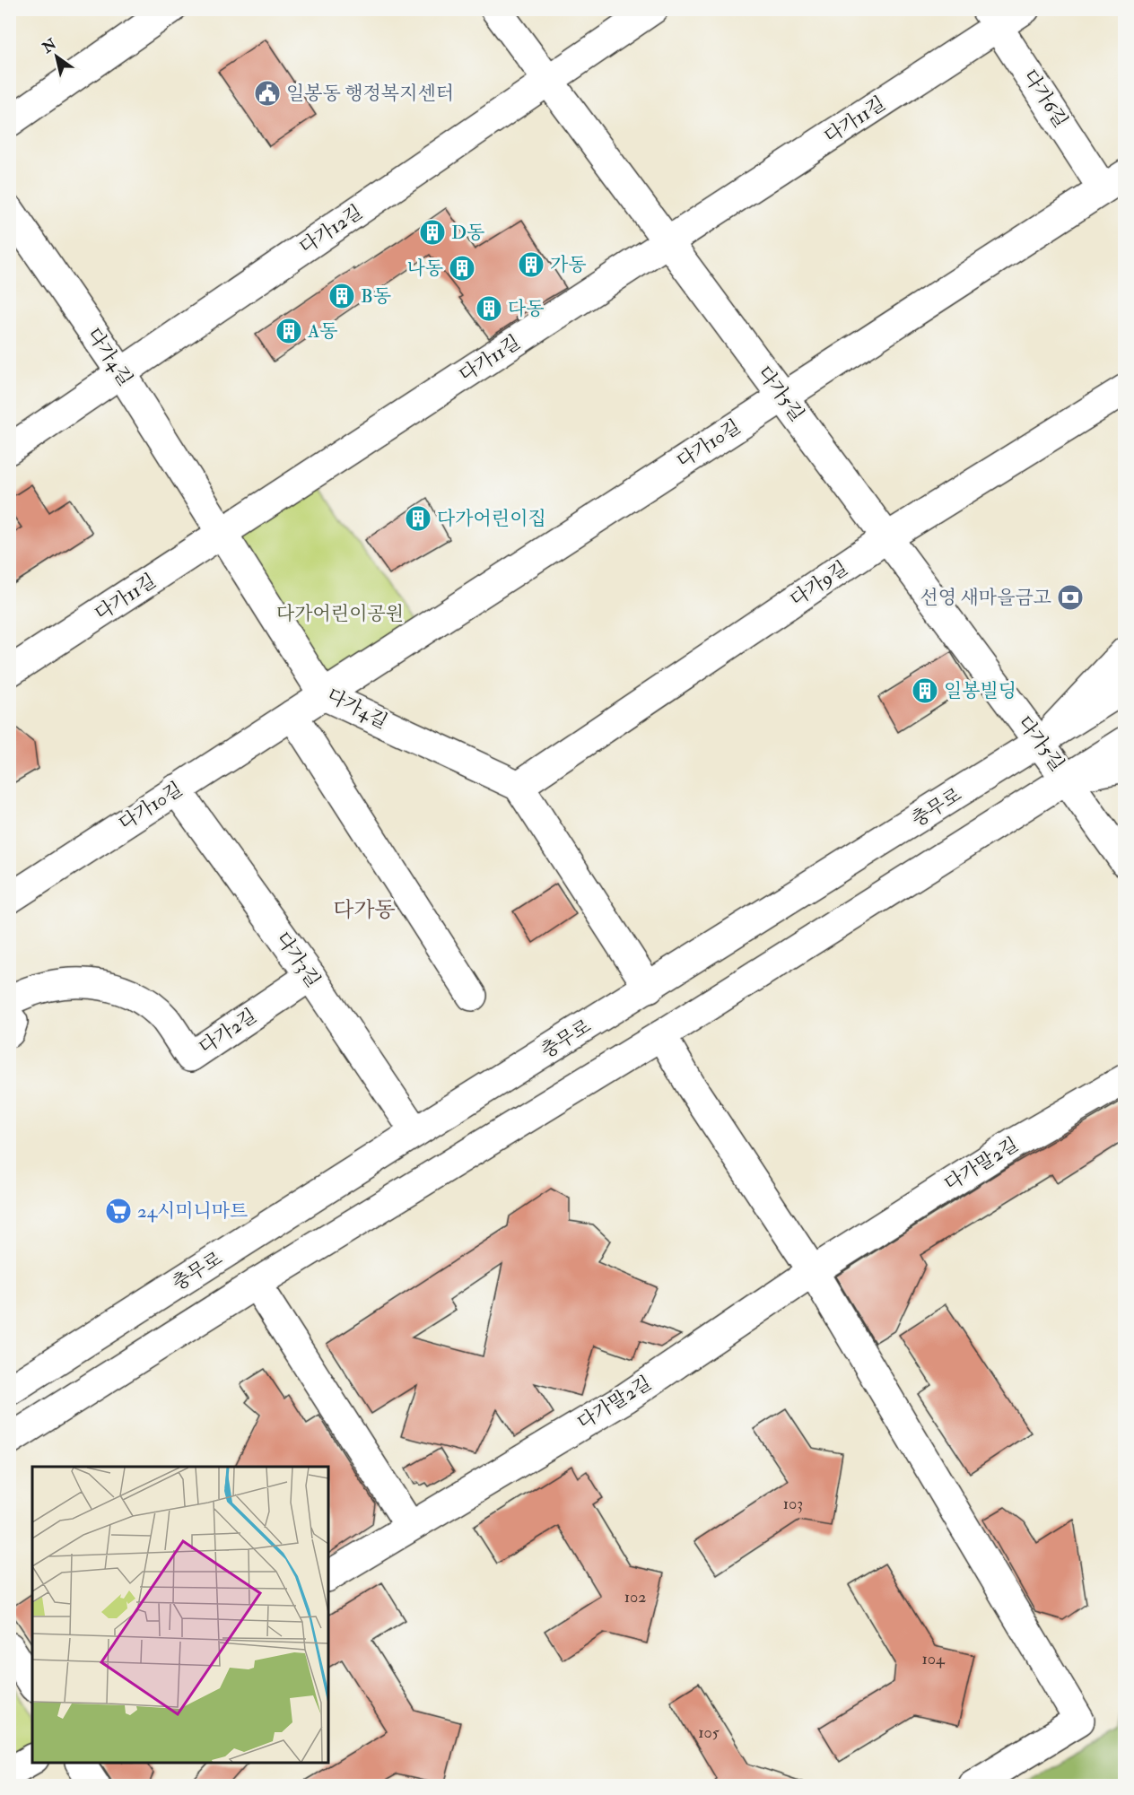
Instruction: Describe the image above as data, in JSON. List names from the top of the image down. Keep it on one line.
{"streets":{"street":["다가6길","다가11길","다가12길","다가4길","다가5길","다가10길","다가9길","충무로","다가3길","다가2길","다가말2길"]},"crossings":[["다가6길","다가11길"],["다가6길","다가10길"],["다가11길","다가4길"],["다가11길","다가5길"],["다가12길","다가4길"],["다가12길","다가5길"],["다가4길","다가10길"],["다가4길","다가9길"],["다가5길","다가10길"],["다가5길","다가9길"],["다가5길","충무로"],["다가10길","다가3길"],["충무로","다가3길"],["다가3길","다가2길"]],"districts":["다가동"],"parks":["다가어린이공원"],"places":{"public building":["일봉동 행정복지센터"],"building":["D동","가동","나동","B동","다동","A동","다가어린이집","일봉빌딩"],"bank":["선영 새마을금고"],"supermarket":["24시미니마트"]},"house_numbers":["103","102","104","105"],"north":"top left"}
